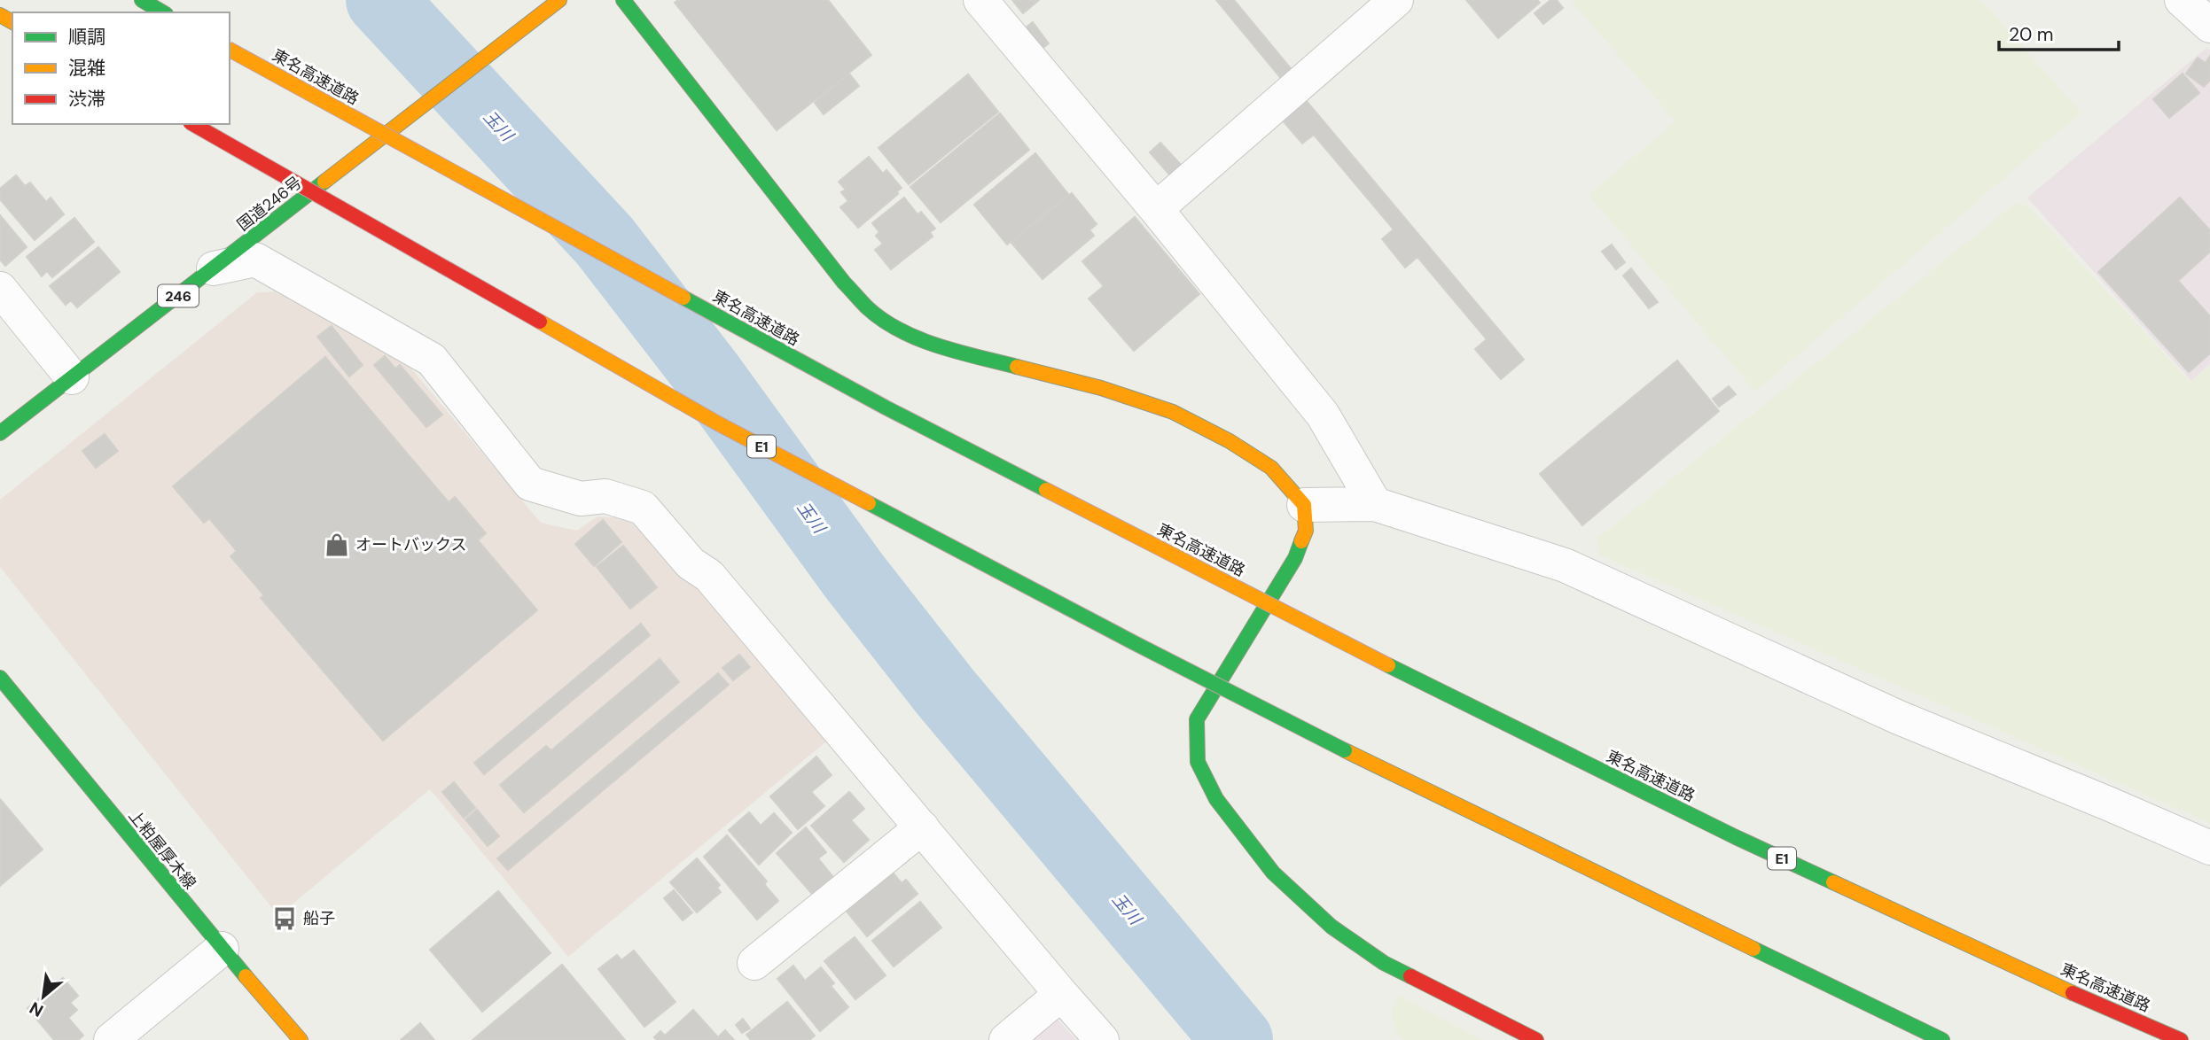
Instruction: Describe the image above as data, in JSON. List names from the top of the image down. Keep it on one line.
{"streets":{"main road":["東名高速道路","国道246号","246","E1","上粕屋厚木線"]},"water":["玉川"],"places":{"shop":["オートバックス"],"bus stop":["船子"]},"legend":["順調","混雑","渋滞"],"scale_bar":"20 m","north":"bottom left"}
